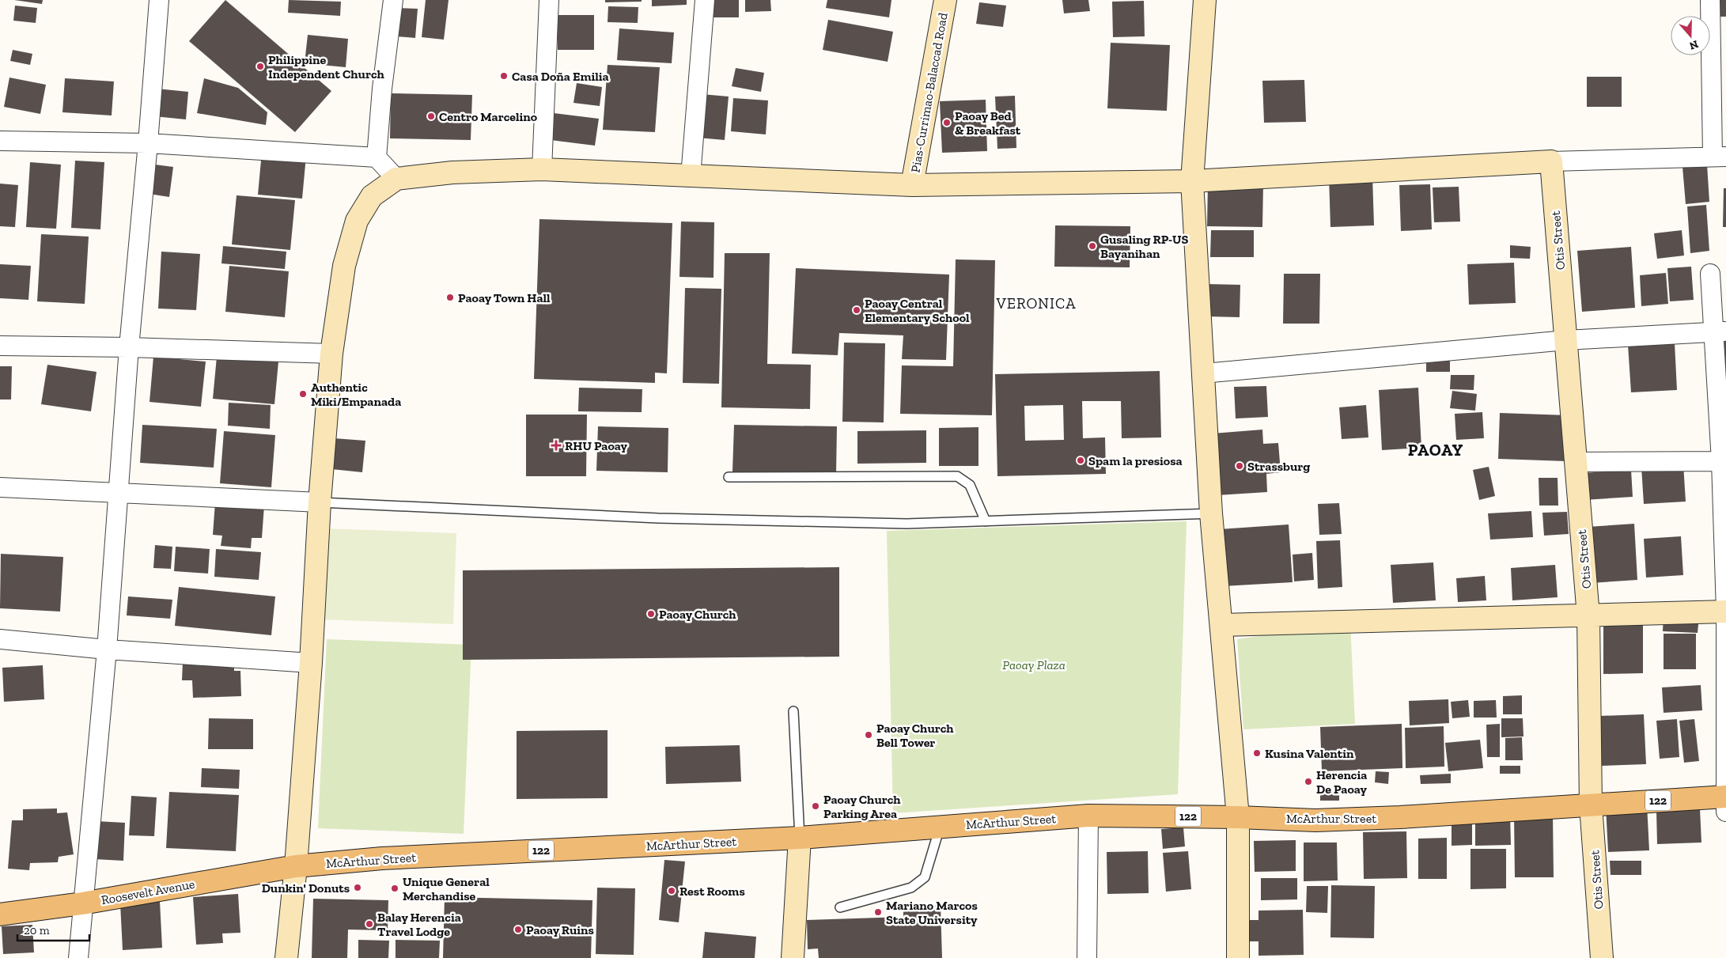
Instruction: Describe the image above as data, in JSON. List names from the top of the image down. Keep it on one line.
{"streets":{"main road":["Pias-Currimao-Balaccad Road","Otis Street","122","McArthur Street","Roosevelt Avenue"]},"crossings":[["Otis Street","McArthur Street"],["McArthur Street","Roosevelt Avenue"]],"districts":["VERONICA","PAOAY"],"parks":["Paoay Plaza"],"places":{"other":["Philippine Independent Church","Casa Doña Emilia","Centro Marcelino","Paoay Bed & Breakfast","Gusaling RP-US Bayanihan","Paoay Town Hall","Paoay Central Elementary School","Authentic Miki/Empanada","Spam la presiosa","Strassburg","Paoay Church","Paoay Church Bell Tower","Kusina Valentin","Herencia De Paoay","Paoay Church Parking Area","Dunkin' Donuts","Unique General Merchandise","Rest Rooms","Mariano Marcos State University","Balay Herencia Travel Lodge","Paoay Ruins"],"health":["RHU Paoay"]},"scale_bar":"20 m","north":"bottom"}
